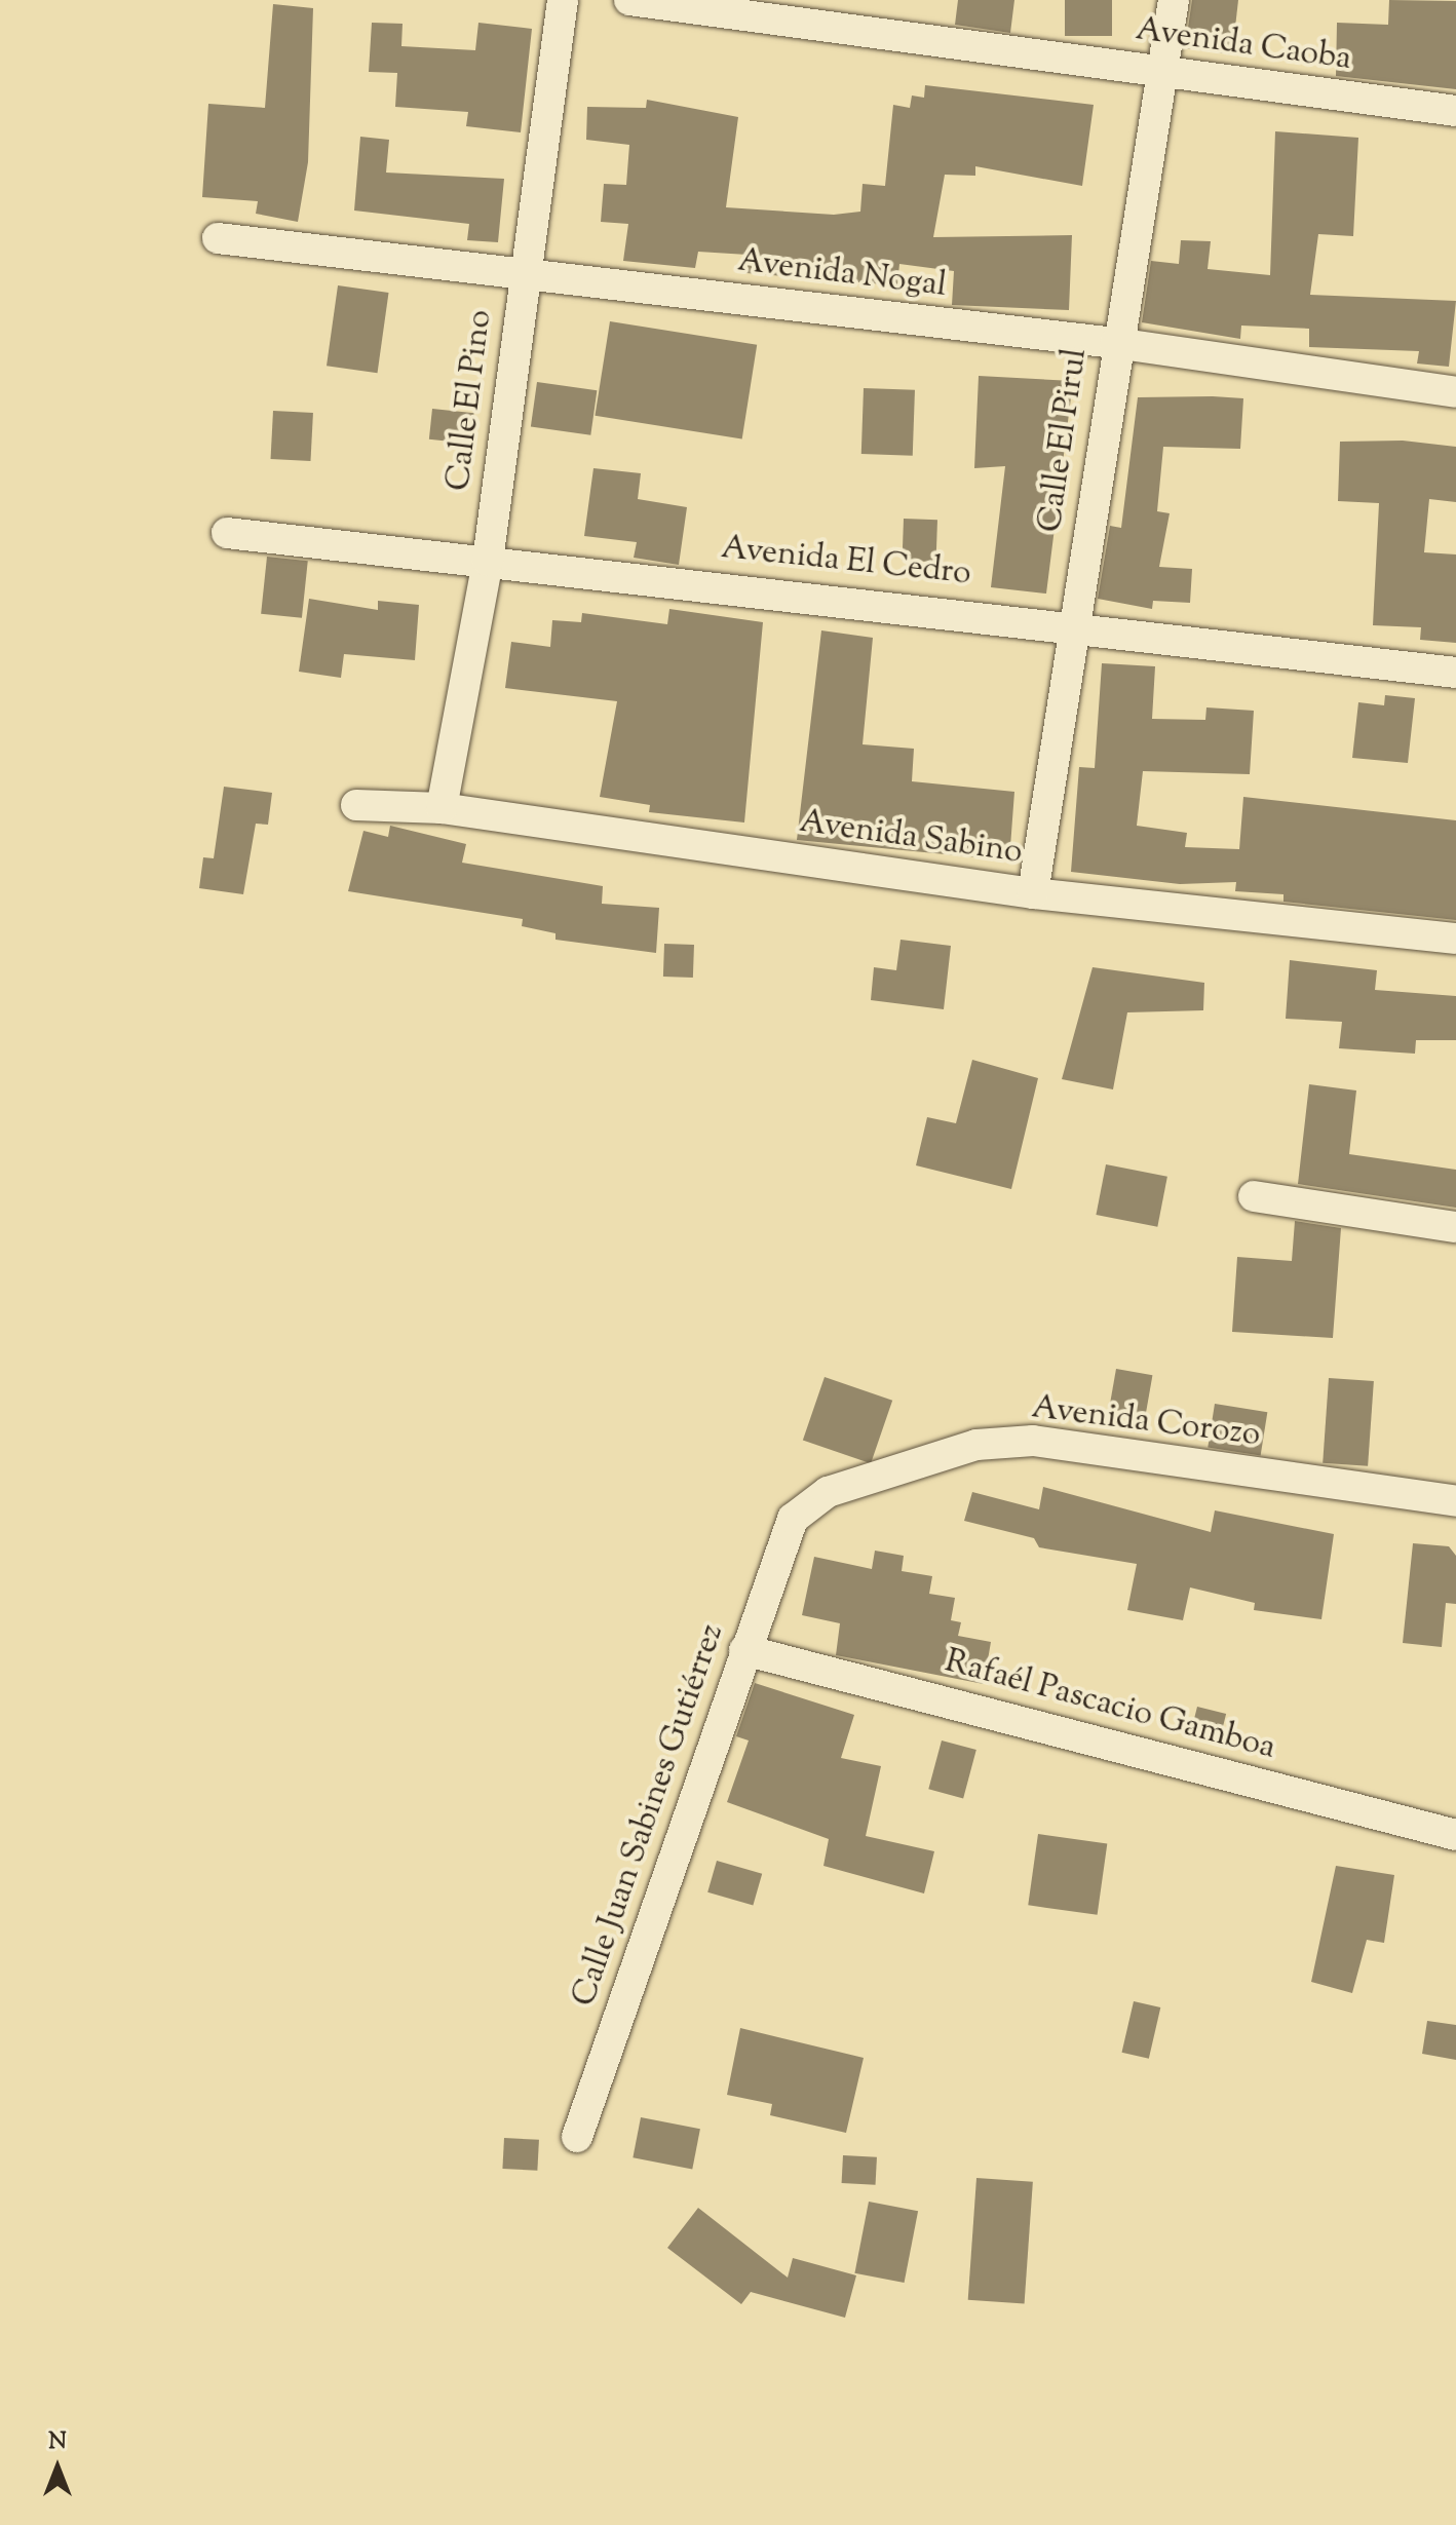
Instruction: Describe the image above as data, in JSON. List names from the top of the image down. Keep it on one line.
{"streets":{"street":["Avenida Caoba","Avenida Nogal","Calle El Pino","Calle El Pirul","Avenida El Cedro","Avenida Sabino","Avenida Corozo","Rafaél Pascacio Gamboa","Calle Juan Sabines Gutiérrez"]},"crossings":[["Avenida Caoba","Calle El Pirul"],["Avenida Nogal","Calle El Pino"],["Avenida Nogal","Calle El Pirul"],["Calle El Pino","Avenida El Cedro"],["Calle El Pino","Avenida Sabino"],["Calle El Pirul","Avenida El Cedro"],["Calle El Pirul","Avenida Sabino"],["Avenida Corozo","Calle Juan Sabines Gutiérrez"],["Rafaél Pascacio Gamboa","Calle Juan Sabines Gutiérrez"]],"north":"top"}
